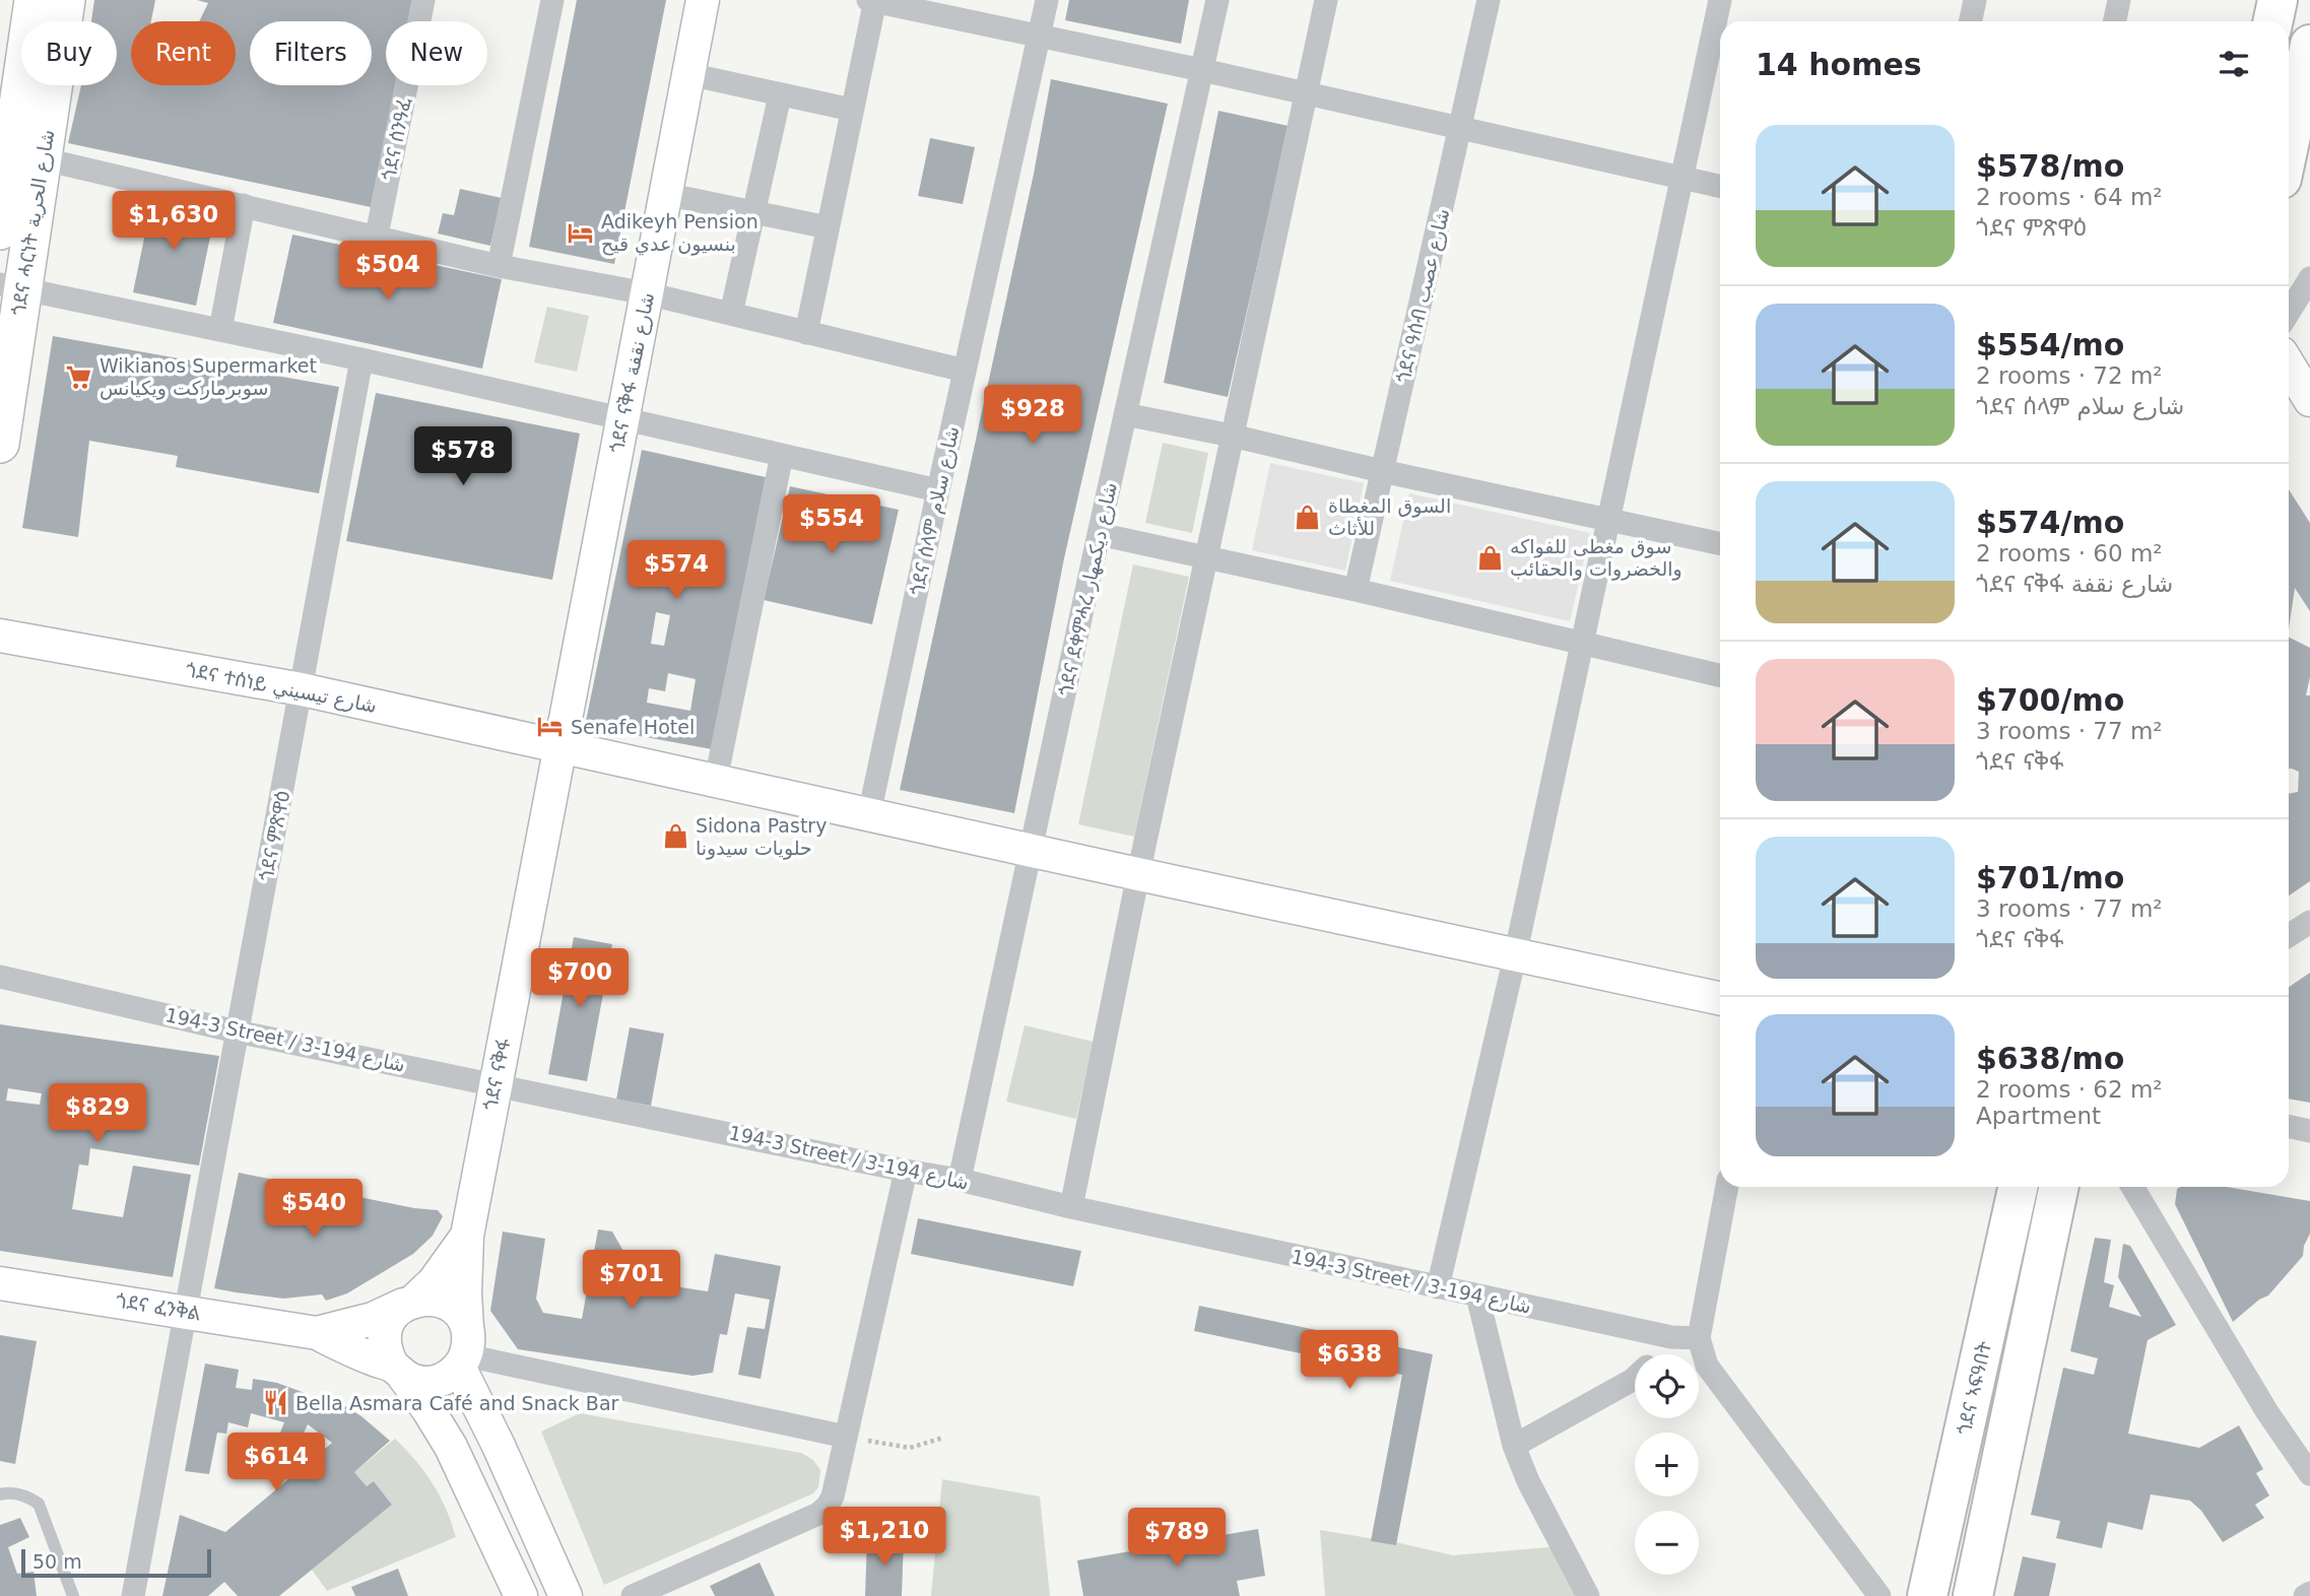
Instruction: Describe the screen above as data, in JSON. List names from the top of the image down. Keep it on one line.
{"streets":{"highway":["ጎደና ኣፍዓበት"],"main road":["ጎደና ሓርነት شارع الحرية","ጎደና ናቅፋ شارع نقفة","ጎደና ተሰነይ شارع تيسيني","ጎደና ናቅፋ","ጎደና ፈንቅል"],"street":["ጎደና ሰንዓፈ","ጎደና ዓሰብ شارع عصب","ጎደና ሰላም شارع سلام","ጎደና ደቀምሓረ شارع ديكمهار","ጎደና ምጽዋዕ","194-3 Street / شارع 194-3"]},"crossings":[["ጎደና ናቅፋ شارع نقفة","ጎደና ተሰነይ شارع تيسيني"],["ጎደና ናቅፋ شارع نقفة","ጎደና ናቅፋ"],["ጎደና ሰላም شارع سلام","ጎደና ተሰነይ شارع تيسيني"],["ጎደና ደቀምሓረ شارع ديكمهار","ጎደና ተሰነይ شارع تيسيني"],["ጎደና ደቀምሓረ شارع ديكمهار","194-3 Street / شارع 194-3"],["ጎደና ተሰነይ شارع تيسيني","ጎደና ምጽዋዕ"],["ጎደና ተሰነይ شارع تيسيني","ጎደና ናቅፋ"],["ጎደና ምጽዋዕ","194-3 Street / شارع 194-3"],["ጎደና ምጽዋዕ","ጎደና ፈንቅል"],["194-3 Street / شارع 194-3","ጎደና ናቅፋ"],["ጎደና ናቅፋ","ጎደና ፈንቅል"]],"places":{"hotel":["Adikeyh Pension بنسيون عدي قيح","Senafe Hotel"],"supermarket":["Wikianos Supermarket سوبرماركت ويكيانس"],"shop":["السوق المغطاة للأثاث","سوق مغطى للفواكه والخضروات والحقائب","Sidona Pastry حلويات سيدونا"],"restaurant":["Bella Asmara Café and Snack Bar"]},"scale_bar":"50 m","page":{"chip":["Buy","Rent","Filters","New"],"heading":"14 homes","list":[{"name":"$578/mo","note":"2 rooms · 64 m² · ጎደና ምጽዋዕ"},{"name":"$554/mo","note":"2 rooms · 72 m² · ጎደና ሰላም شارع سلام"},{"name":"$574/mo","note":"2 rooms · 60 m² · ጎደና ናቅፋ شارع نقفة"},{"name":"$700/mo","note":"3 rooms · 77 m² · ጎደና ናቅፋ"},{"name":"$701/mo","note":"3 rooms · 77 m² · ጎደና ናቅፋ"},{"name":"$638/mo","note":"2 rooms · 62 m² · Apartment"}],"price":["$1,630","$504","$928","$578","$554","$574","$700","$829","$540","$701","$638","$614","$1,210","$789"],"map_buttons":["+","−"],"scale":"50 m"}}
